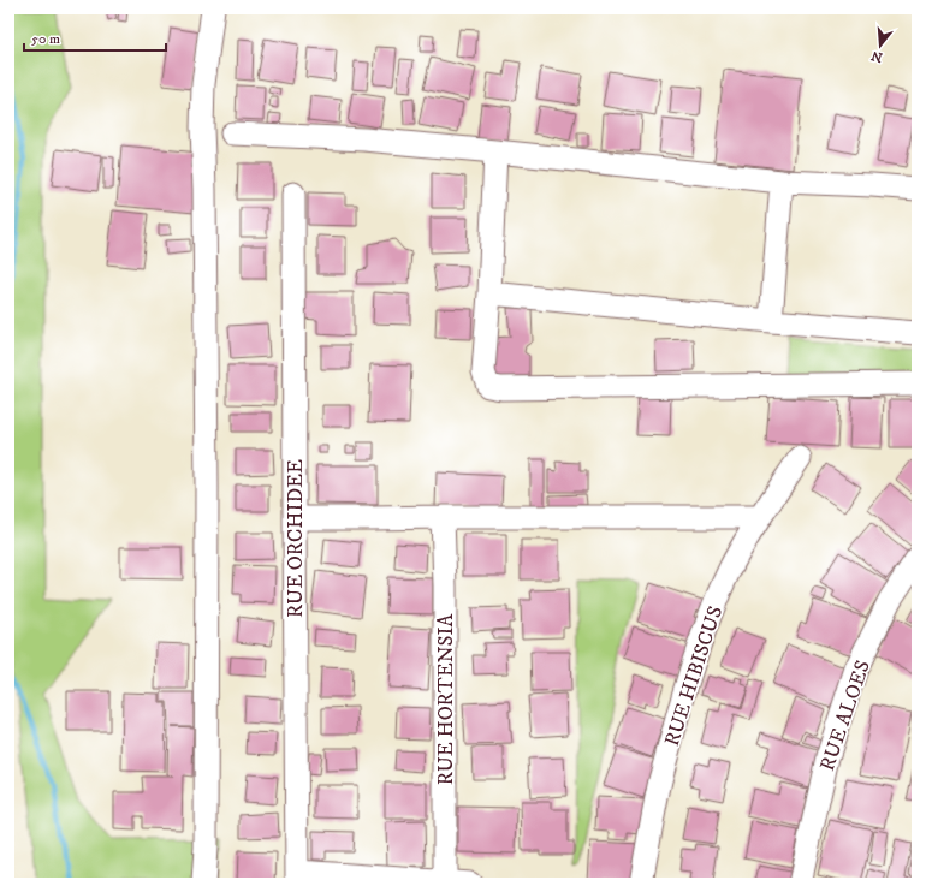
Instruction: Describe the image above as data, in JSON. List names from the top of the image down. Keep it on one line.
{"streets":{"street":["RUE ORCHIDEE","RUE HIBISCUS","RUE HORTENSIA","RUE ALOES"]},"scale_bar":"50 m","north":"bottom"}
